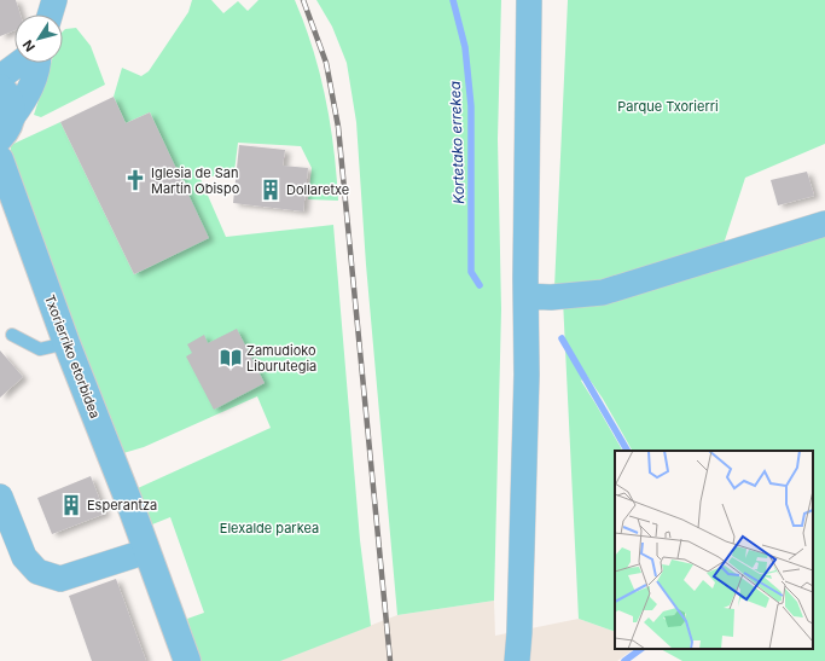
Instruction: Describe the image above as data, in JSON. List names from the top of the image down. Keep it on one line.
{"streets":{"street":["Txorierriko etorbidea"]},"water":["Kortetako errekea"],"parks":["Parque Txorierri","Elexalde parkea"],"places":{"church":["Iglesia de San Martín Obispo"],"building":["Dollaretxe","Esperantza"],"library":["Zamudioko Liburutegia"]},"north":"bottom left"}
